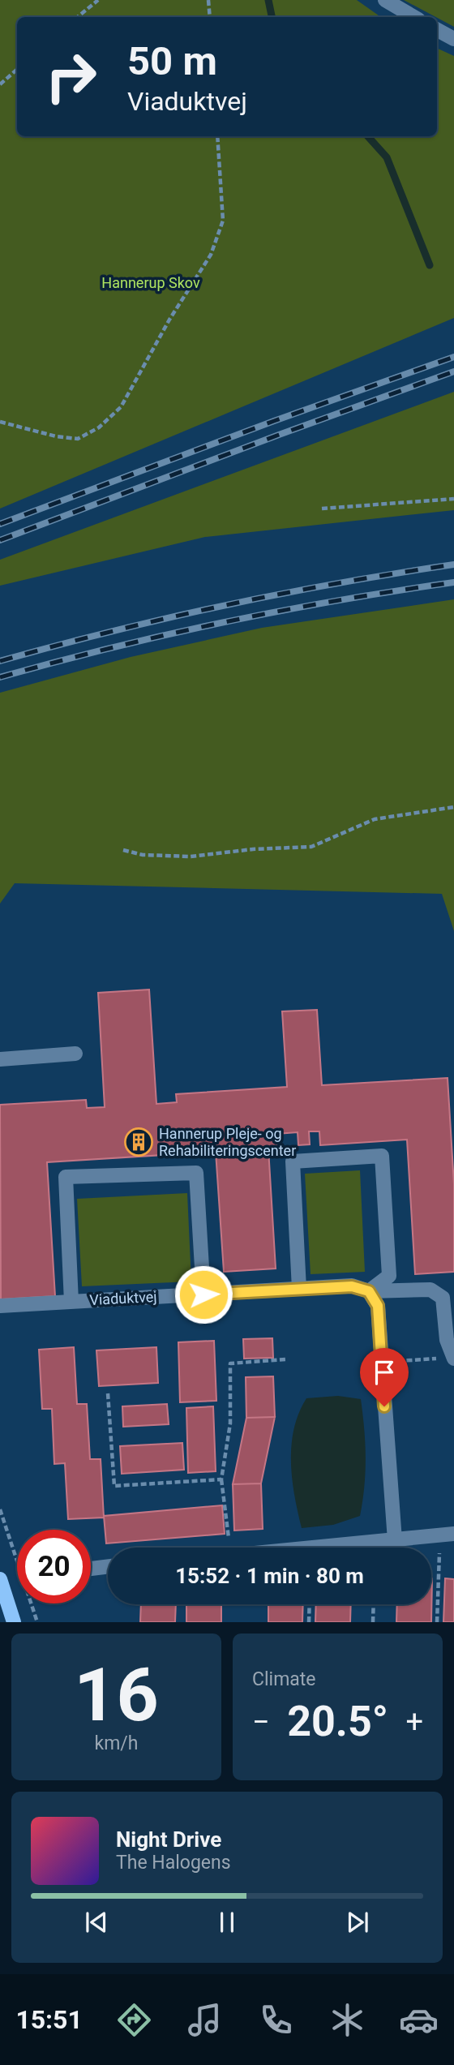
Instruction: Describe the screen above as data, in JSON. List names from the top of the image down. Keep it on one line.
{"streets":{"street":["Viaduktvej"]},"parks":["Hannerup Skov"],"places":{"building":["Hannerup Pleje- og Rehabiliteringscenter"]},"page":{"turn":["50 m","Viaduktvej"],"limit":"20","trip":"15:52 · 1 min · 80 m","tile":[["16","km/h"],"Climate"],"heat":["−","20.5°","+"],"song":["Night Drive","The Halogens"],"tabs":"15:51"}}
